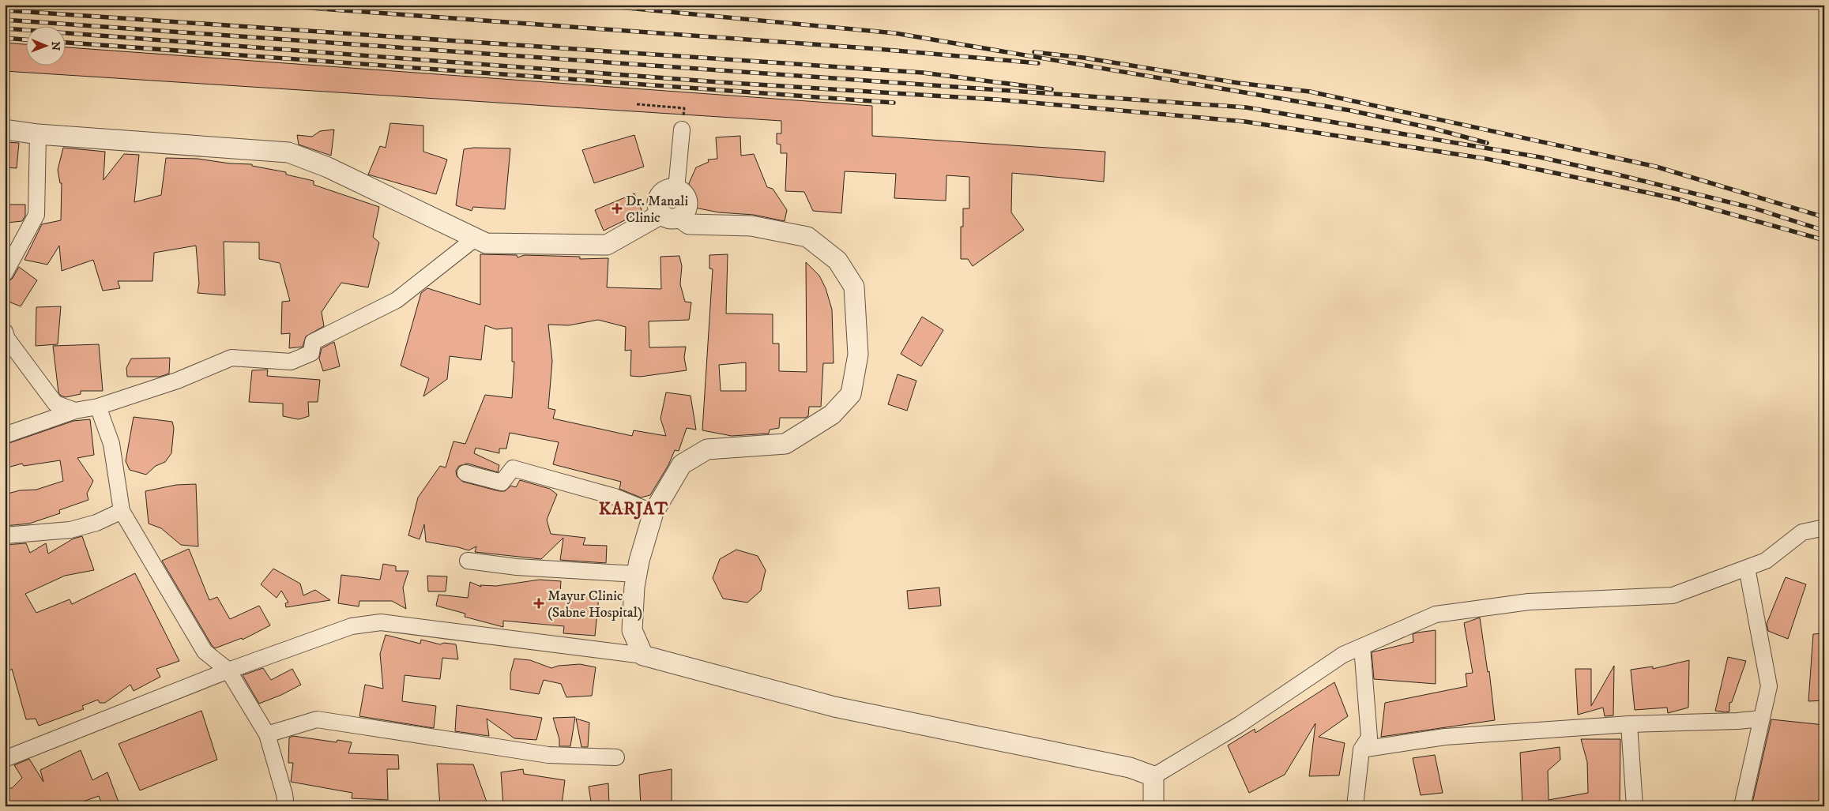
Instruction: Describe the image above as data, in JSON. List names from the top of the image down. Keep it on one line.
{"districts":["KARJAT"],"places":{"health":["Dr. Manali Clinic","Mayur Clinic (Sabne Hospital)"]},"north":"right"}
